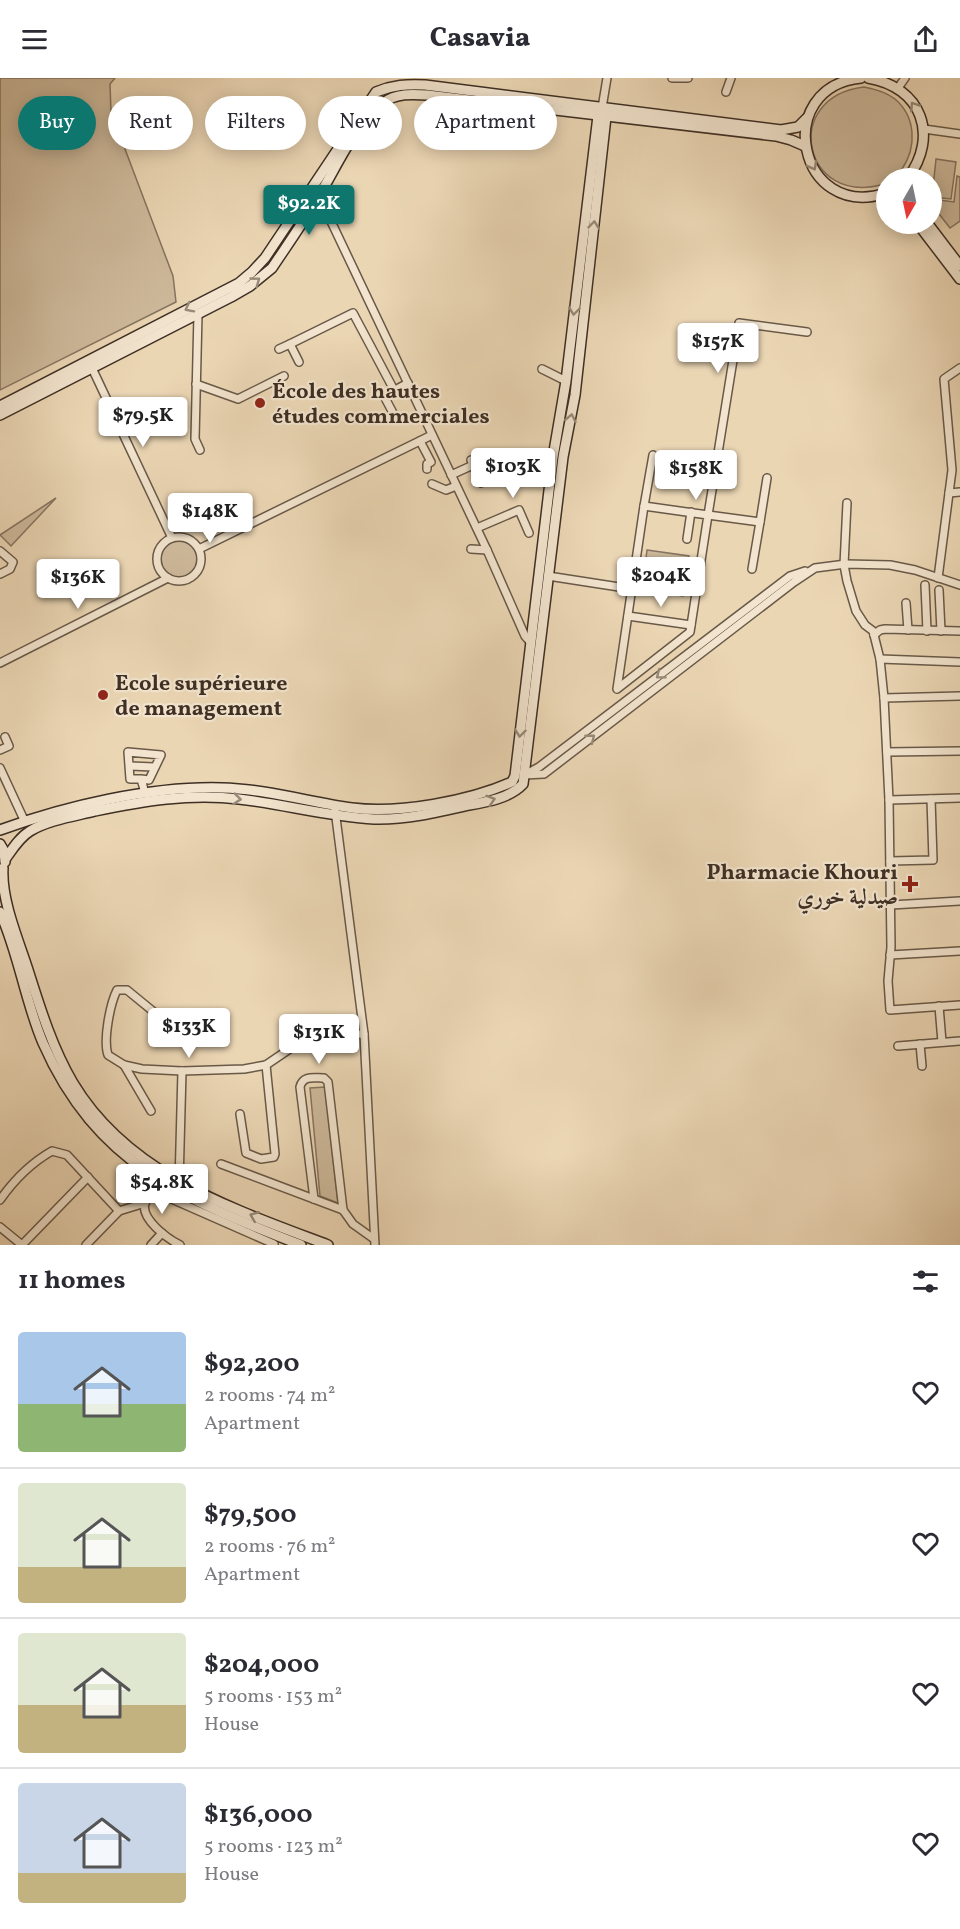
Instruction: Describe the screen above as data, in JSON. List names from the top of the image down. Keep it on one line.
{"places":{"other":["École des hautes études commerciales","Ecole supérieure de management"],"health":["Pharmacie Khouri صيدلية خوري"]},"north":"bottom","page":{"header":"Casavia","chip":["Buy","Rent","Filters","New","Apartment"],"price":["$92.2K","$157K","$79.5K","$103K","$158K","$148K","$204K","$136K","$133K","$131K","$54.8K"],"heading":"11 homes","list":[{"name":"$92,200","note":"2 rooms · 74 m² · Apartment"},{"name":"$79,500","note":"2 rooms · 76 m² · Apartment"},{"name":"$204,000","note":"5 rooms · 153 m² · House"},{"name":"$136,000","note":"5 rooms · 123 m² · House"}]}}
